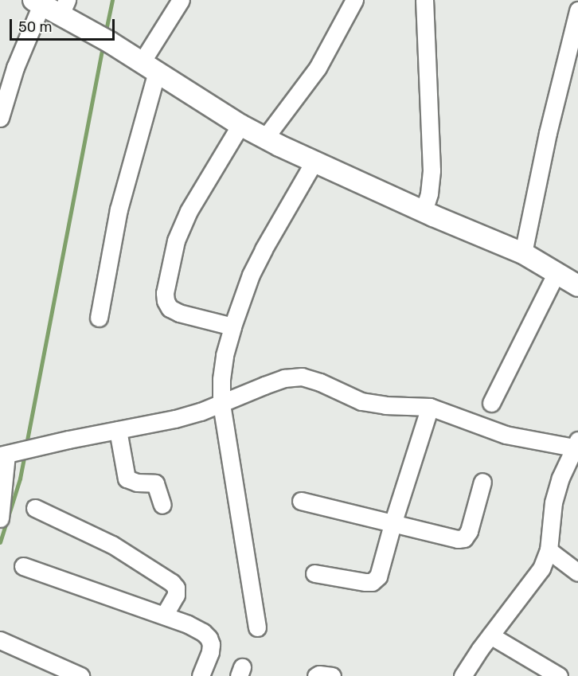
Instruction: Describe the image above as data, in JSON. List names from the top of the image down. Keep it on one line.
{"scale_bar":"50 m"}
